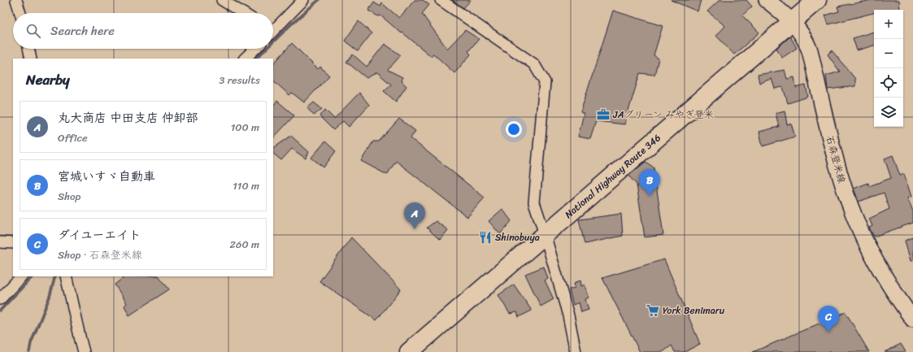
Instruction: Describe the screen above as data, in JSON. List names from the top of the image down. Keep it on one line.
{"streets":{"highway":["National Highway Route 346"],"main road":["石森登米線"]},"crossings":[["石森登米線","National Highway Route 346"]],"places":{"office":["JAグリーン みやぎ登米"],"restaurant":["Shinobuya"],"supermarket":["York Benimaru"]},"page":{"map_buttons":["+","−"],"search":"Search here","heading":["Nearby","3 results"],"list":[{"mark":"A","name":"丸大商店 中田支店 仲卸部","note":"Office","value":"100 m"},{"mark":"B","name":"宮城いすゞ自動車","note":"Shop","value":"110 m"},{"mark":"C","name":"ダイユーエイト","note":"Shop · 石森登米線","value":"260 m"}],"pins":["B","A","C"]}}
